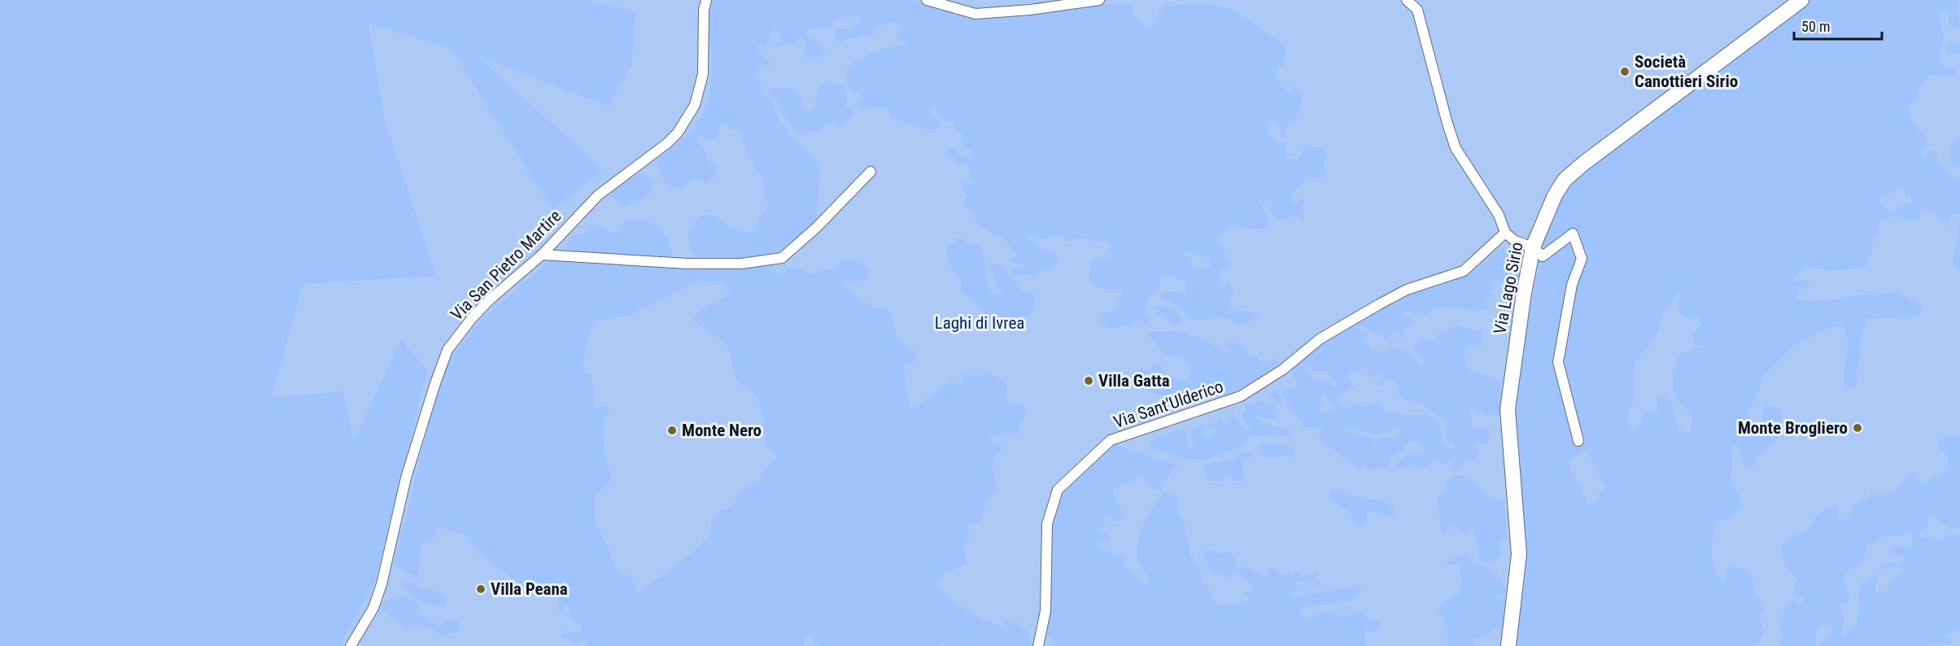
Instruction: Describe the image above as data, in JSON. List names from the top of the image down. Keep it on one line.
{"streets":{"main road":["Via Lago Sirio"],"street":["Via San Pietro Martire","Via Sant'Ulderico"]},"crossings":[["Via Lago Sirio","Via Sant'Ulderico"]],"parks":["Laghi di Ivrea"],"places":["Società Canottieri Sirio","Villa Gatta","Monte Brogliero","Monte Nero","Villa Peana"],"scale_bar":"50 m"}
